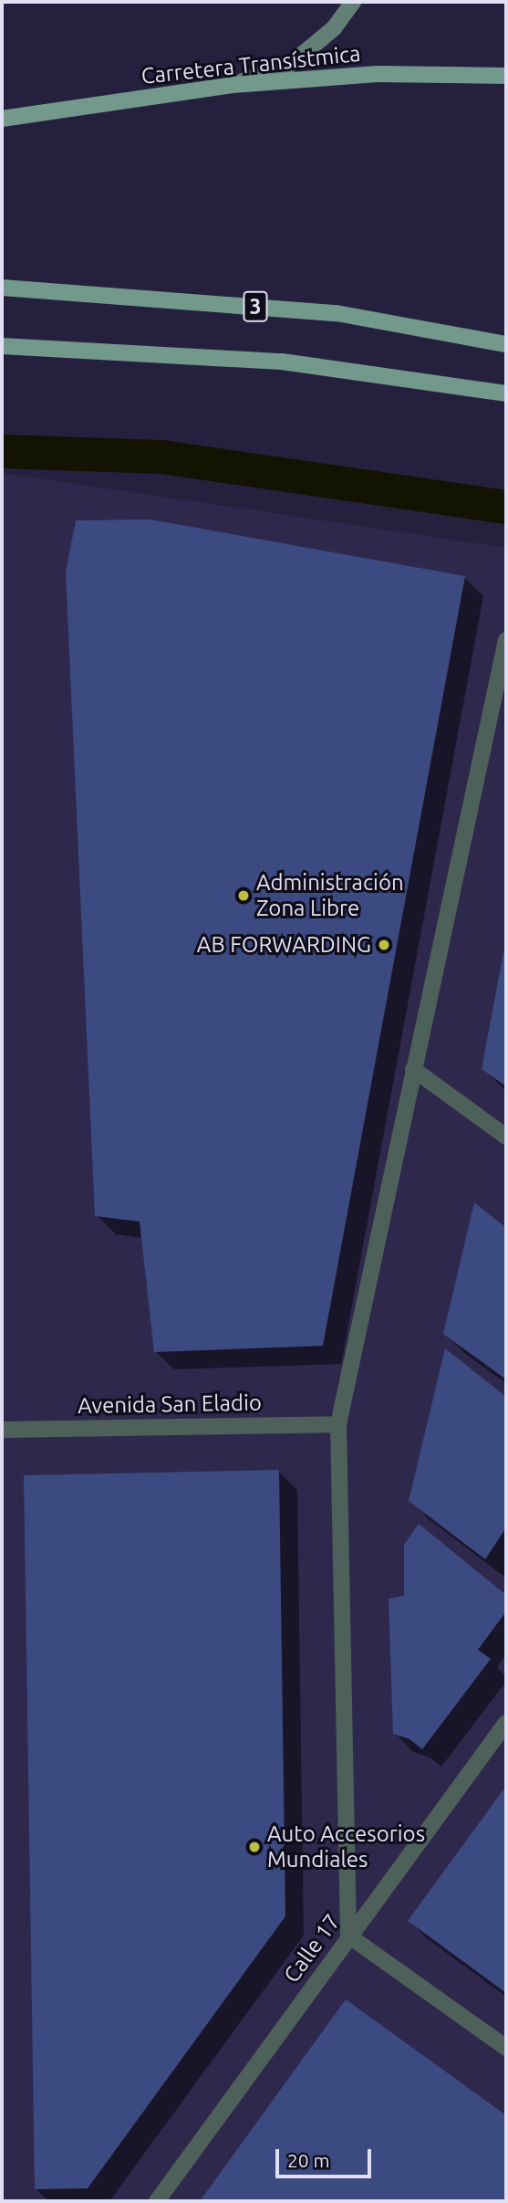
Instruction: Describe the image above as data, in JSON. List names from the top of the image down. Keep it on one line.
{"streets":{"main road":["Carretera Transístmica","3"],"street":["Avenida San Eladio","Calle 17"]},"places":["Administración Zona Libre","AB FORWARDING","Auto Accesorios Mundiales"],"scale_bar":"20 m"}
